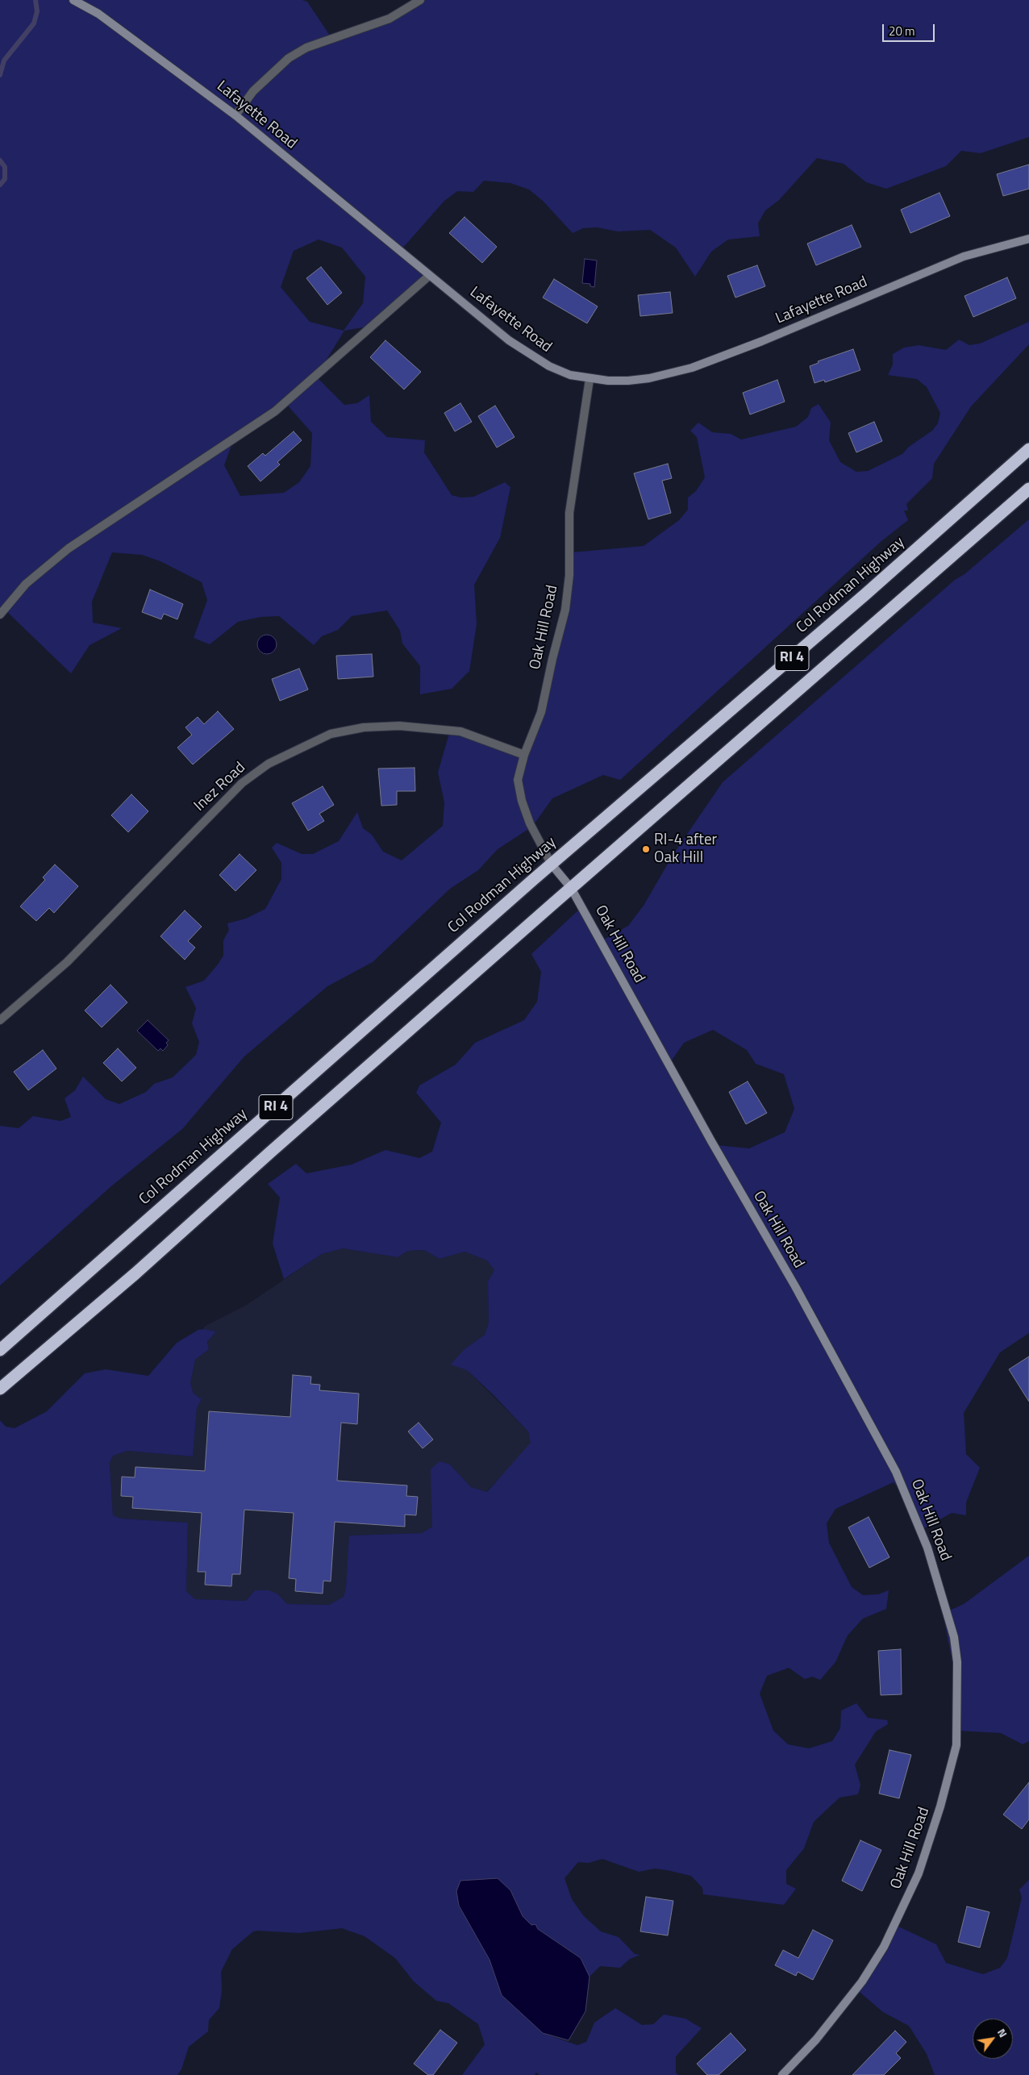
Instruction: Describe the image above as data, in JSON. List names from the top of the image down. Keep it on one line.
{"streets":{"highway":["Col Rodman Highway","RI 4"],"street":["Lafayette Road","Oak Hill Road","Inez Road"]},"crossings":[["Lafayette Road","Oak Hill Road"],["Col Rodman Highway","Oak Hill Road"],["Oak Hill Road","RI 4"],["Oak Hill Road","Inez Road"]],"places":["RI-4 after Oak Hill"],"scale_bar":"20 m","north":"top right"}
